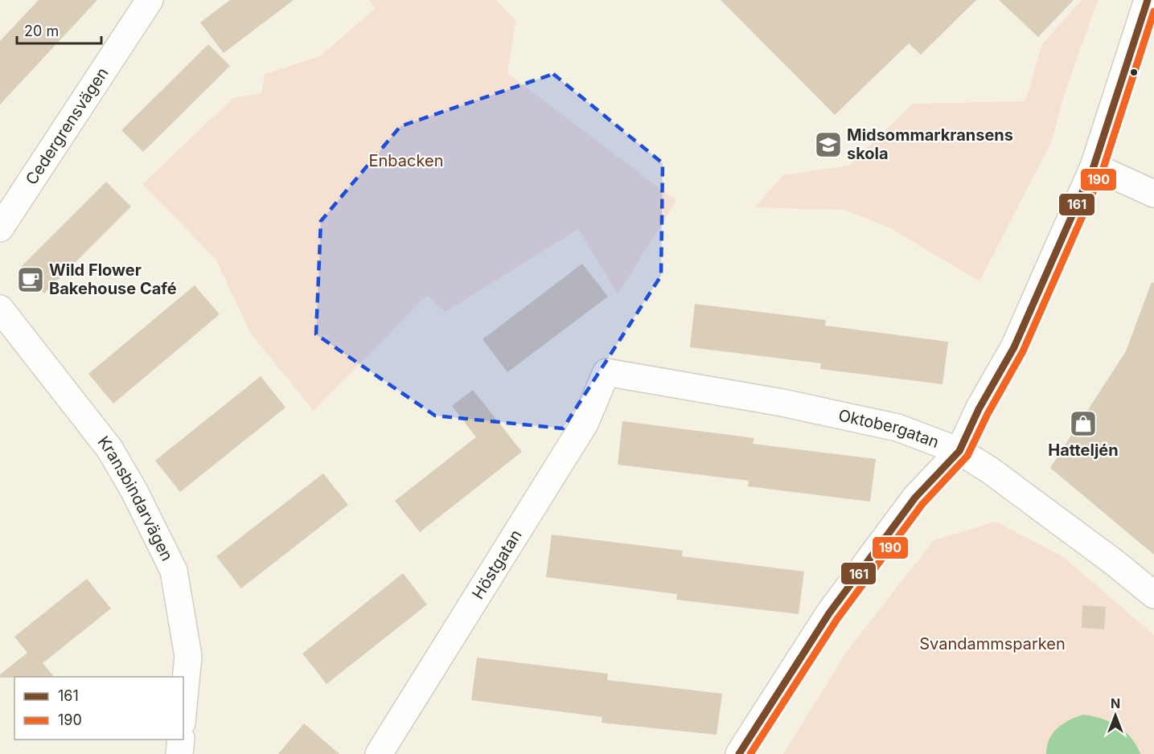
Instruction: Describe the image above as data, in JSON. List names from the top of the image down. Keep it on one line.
{"streets":{"street":["Cedergrensvägen","Oktobergatan","Kransbindarvägen","Höstgatan"]},"crossings":[["Oktobergatan","Höstgatan"]],"parks":["Enbacken","Svandammsparken"],"places":{"school or university":["Midsommarkransens skola"],"cafe":["Wild Flower Bakehouse Café"],"shop":["Hatteljén"]},"lines":["transit line 161","transit line 190"],"legend":["161","190"],"scale_bar":"20 m","north":"top"}
